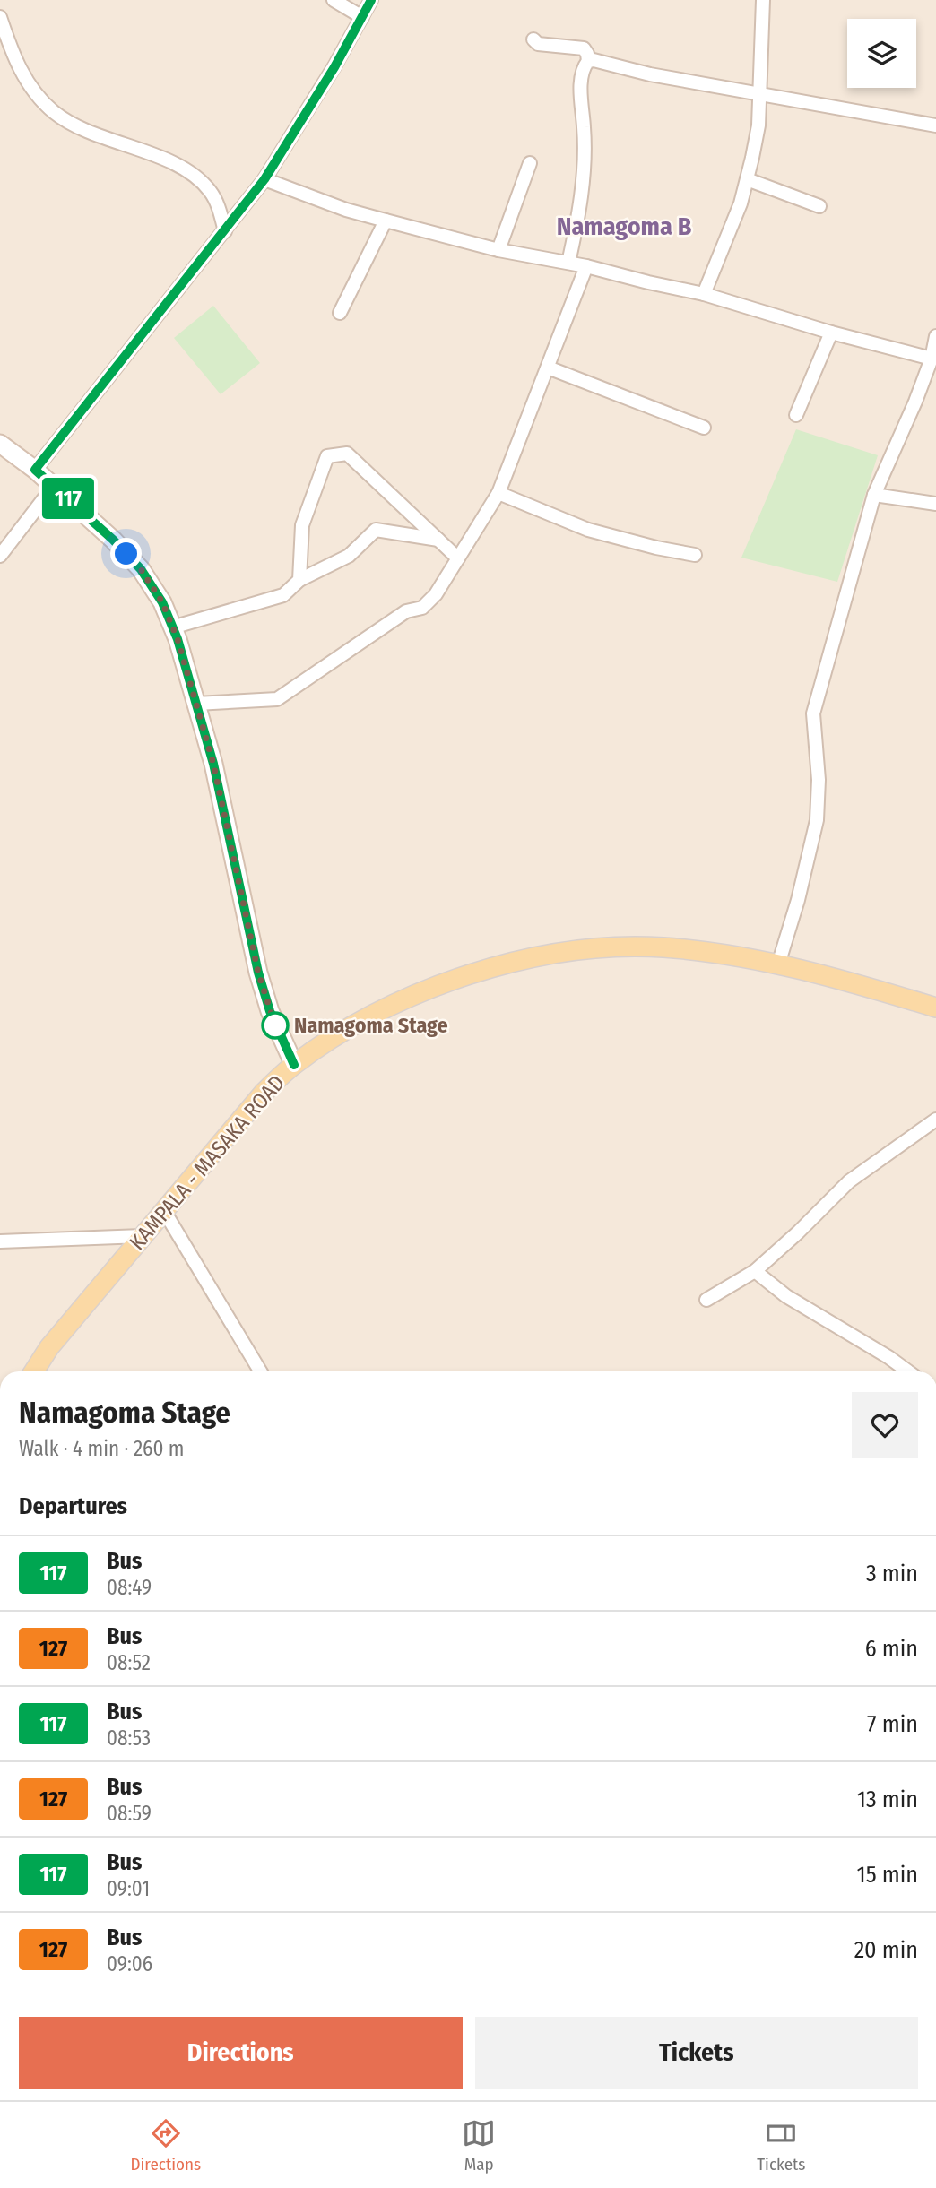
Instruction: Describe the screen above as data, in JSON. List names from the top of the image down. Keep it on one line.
{"streets":{"main road":["KAMPALA - MASAKA ROAD"]},"districts":["Namagoma B"],"places":["Namagoma Stage"],"lines":["bus line 117"],"page":{"on_map":"117","heading":[["Namagoma Stage","Walk · 4 min · 260 m"],"Departures"],"list":[{"mark":"117","name":"Bus","note":"08:49","value":"3 min"},{"mark":"127","name":"Bus","note":"08:52","value":"6 min"},{"mark":"117","name":"Bus","note":"08:53","value":"7 min"},{"mark":"127","name":"Bus","note":"08:59","value":"13 min"},{"mark":"117","name":"Bus","note":"09:01","value":"15 min"},{"mark":"127","name":"Bus","note":"09:06","value":"20 min"}],"buttons":["Directions","Tickets"],"tabs":["Directions","Map","Tickets"]}}
